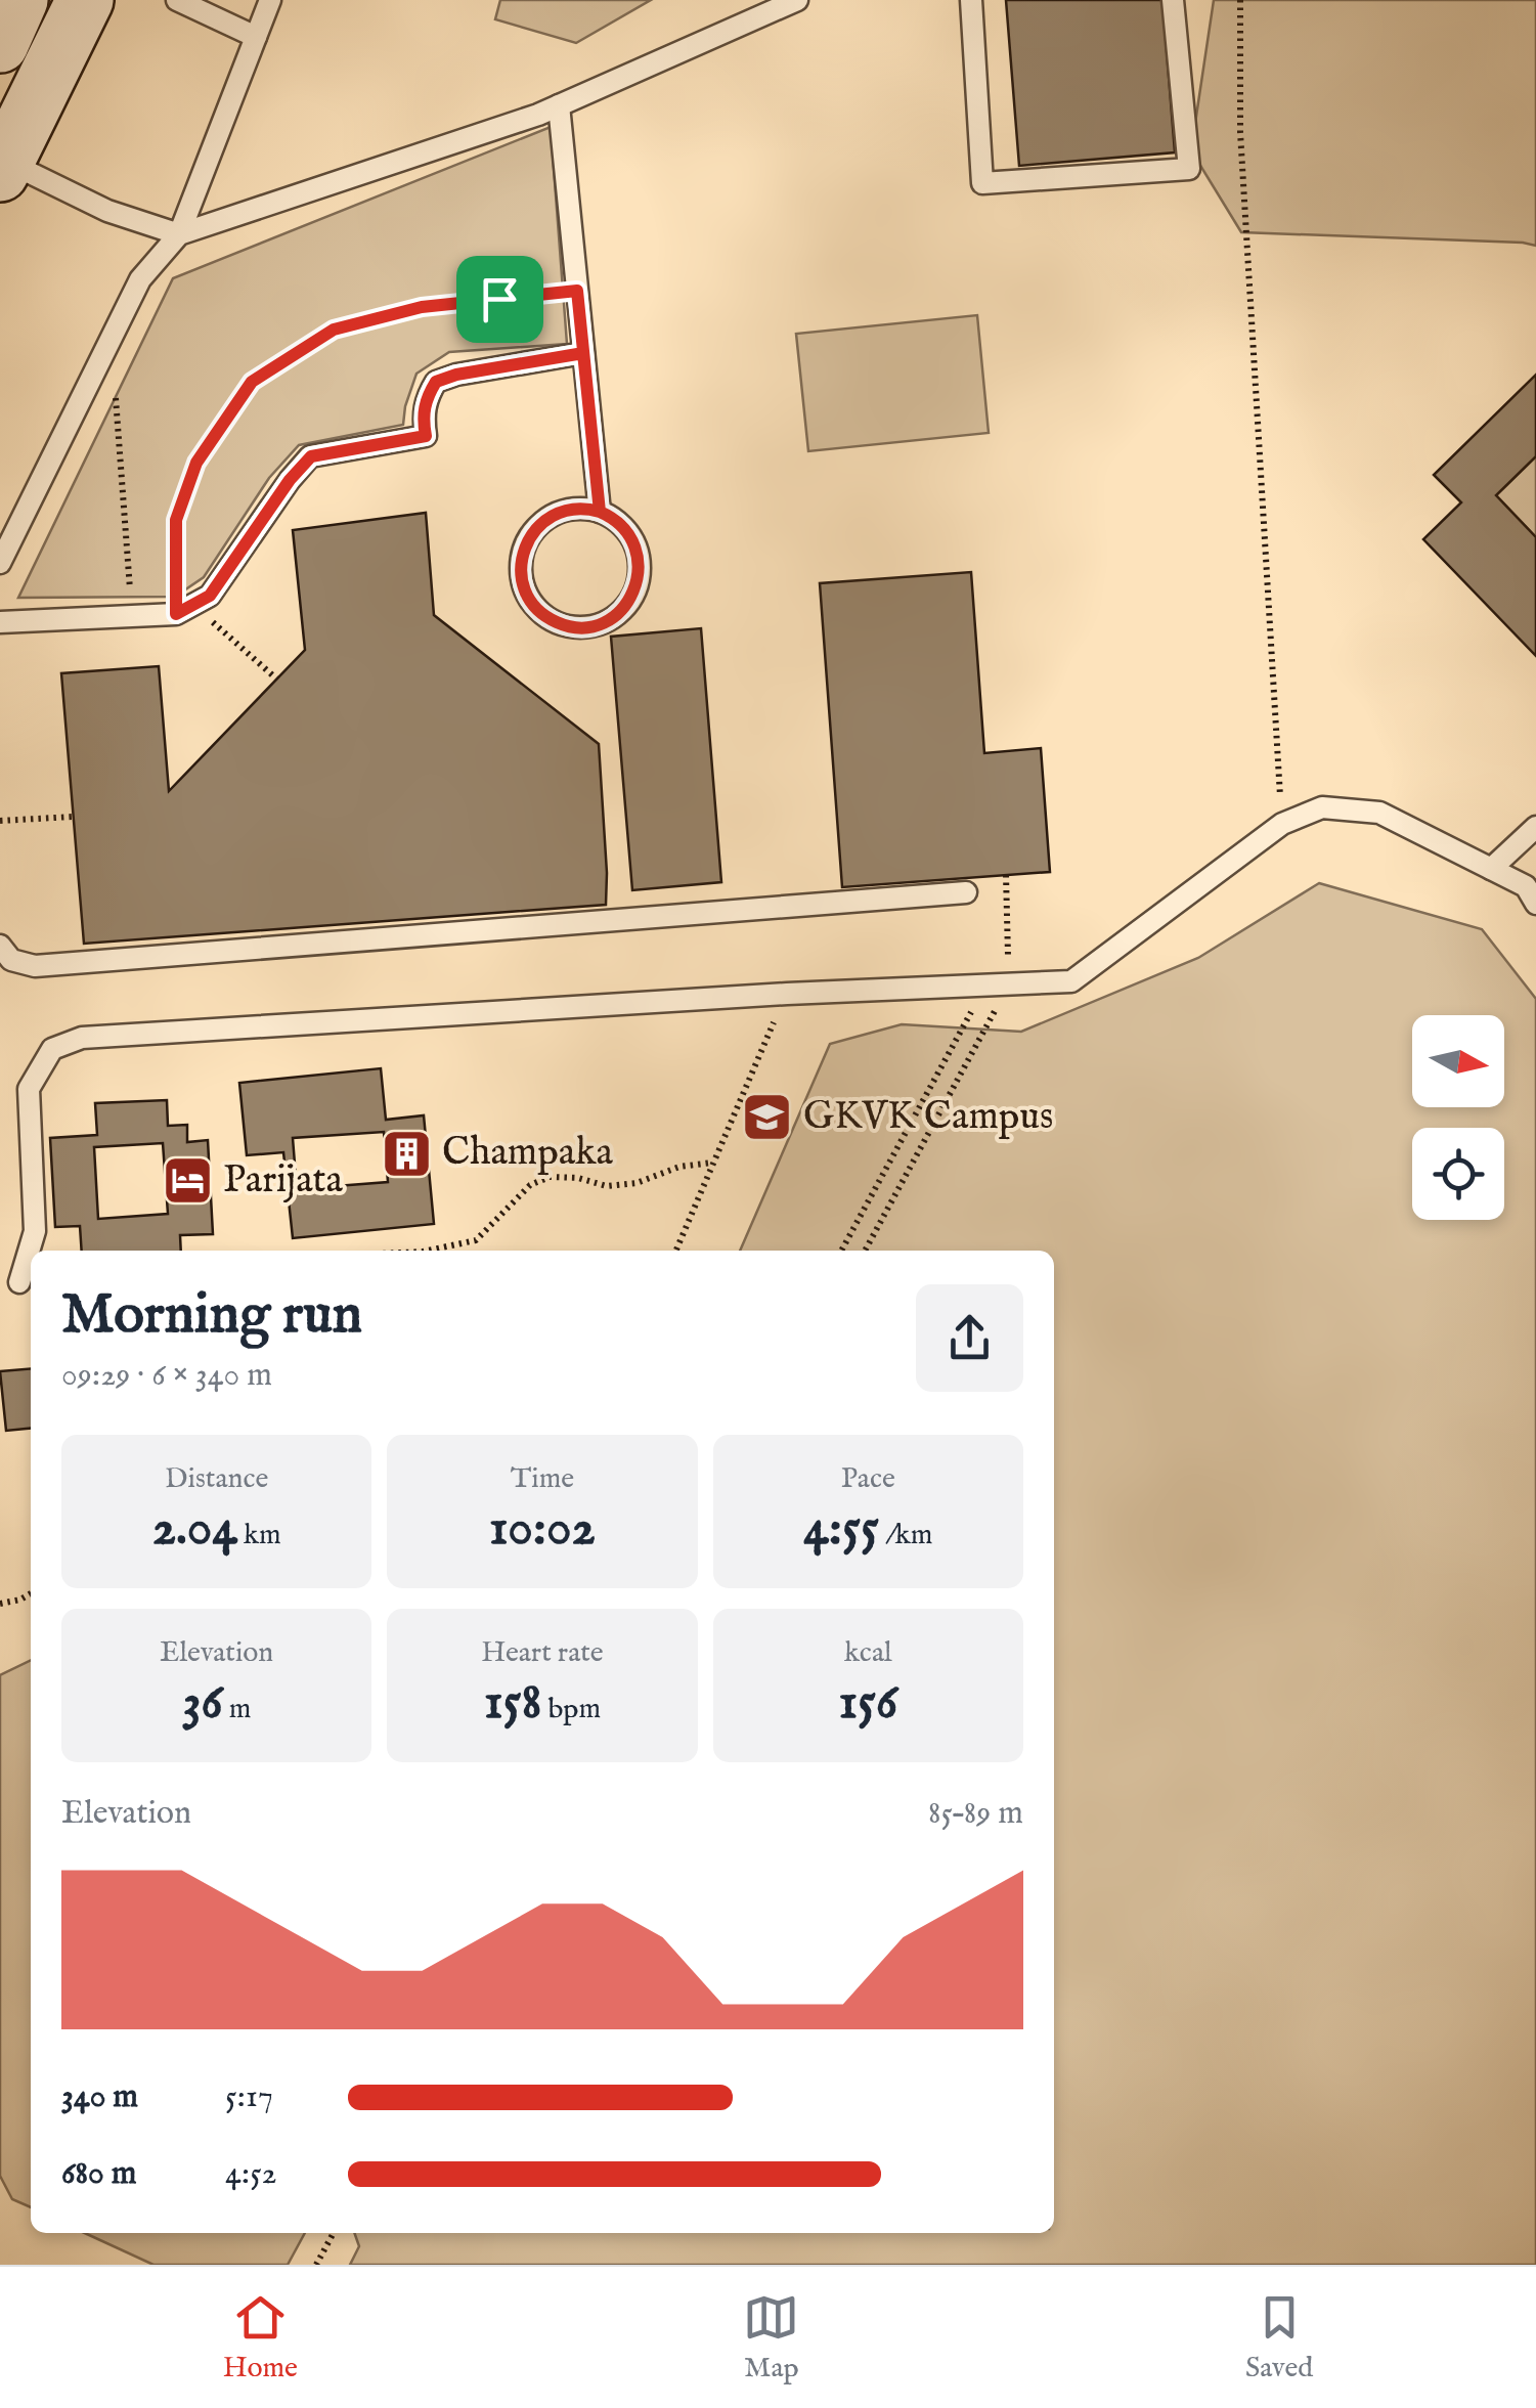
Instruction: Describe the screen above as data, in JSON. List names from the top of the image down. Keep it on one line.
{"places":{"school or university":["GKVK Campus"],"building":["Champaka"],"hotel":["Parijata"]},"north":"right","page":{"heading":["Morning run","09:29 · 6 × 340 m"],"stats":[["Distance","2.04 km"],["Time","10:02"],["Pace","4:55 /km"],["Elevation","36 m"],["Heart rate","158 bpm"],["kcal","156"]],"chart":["Elevation","85–89 m"],"list":[{"name":"340 m","note":"5:17"},{"name":"680 m","note":"4:52"}],"tabs":["Home","Map","Saved"]}}
